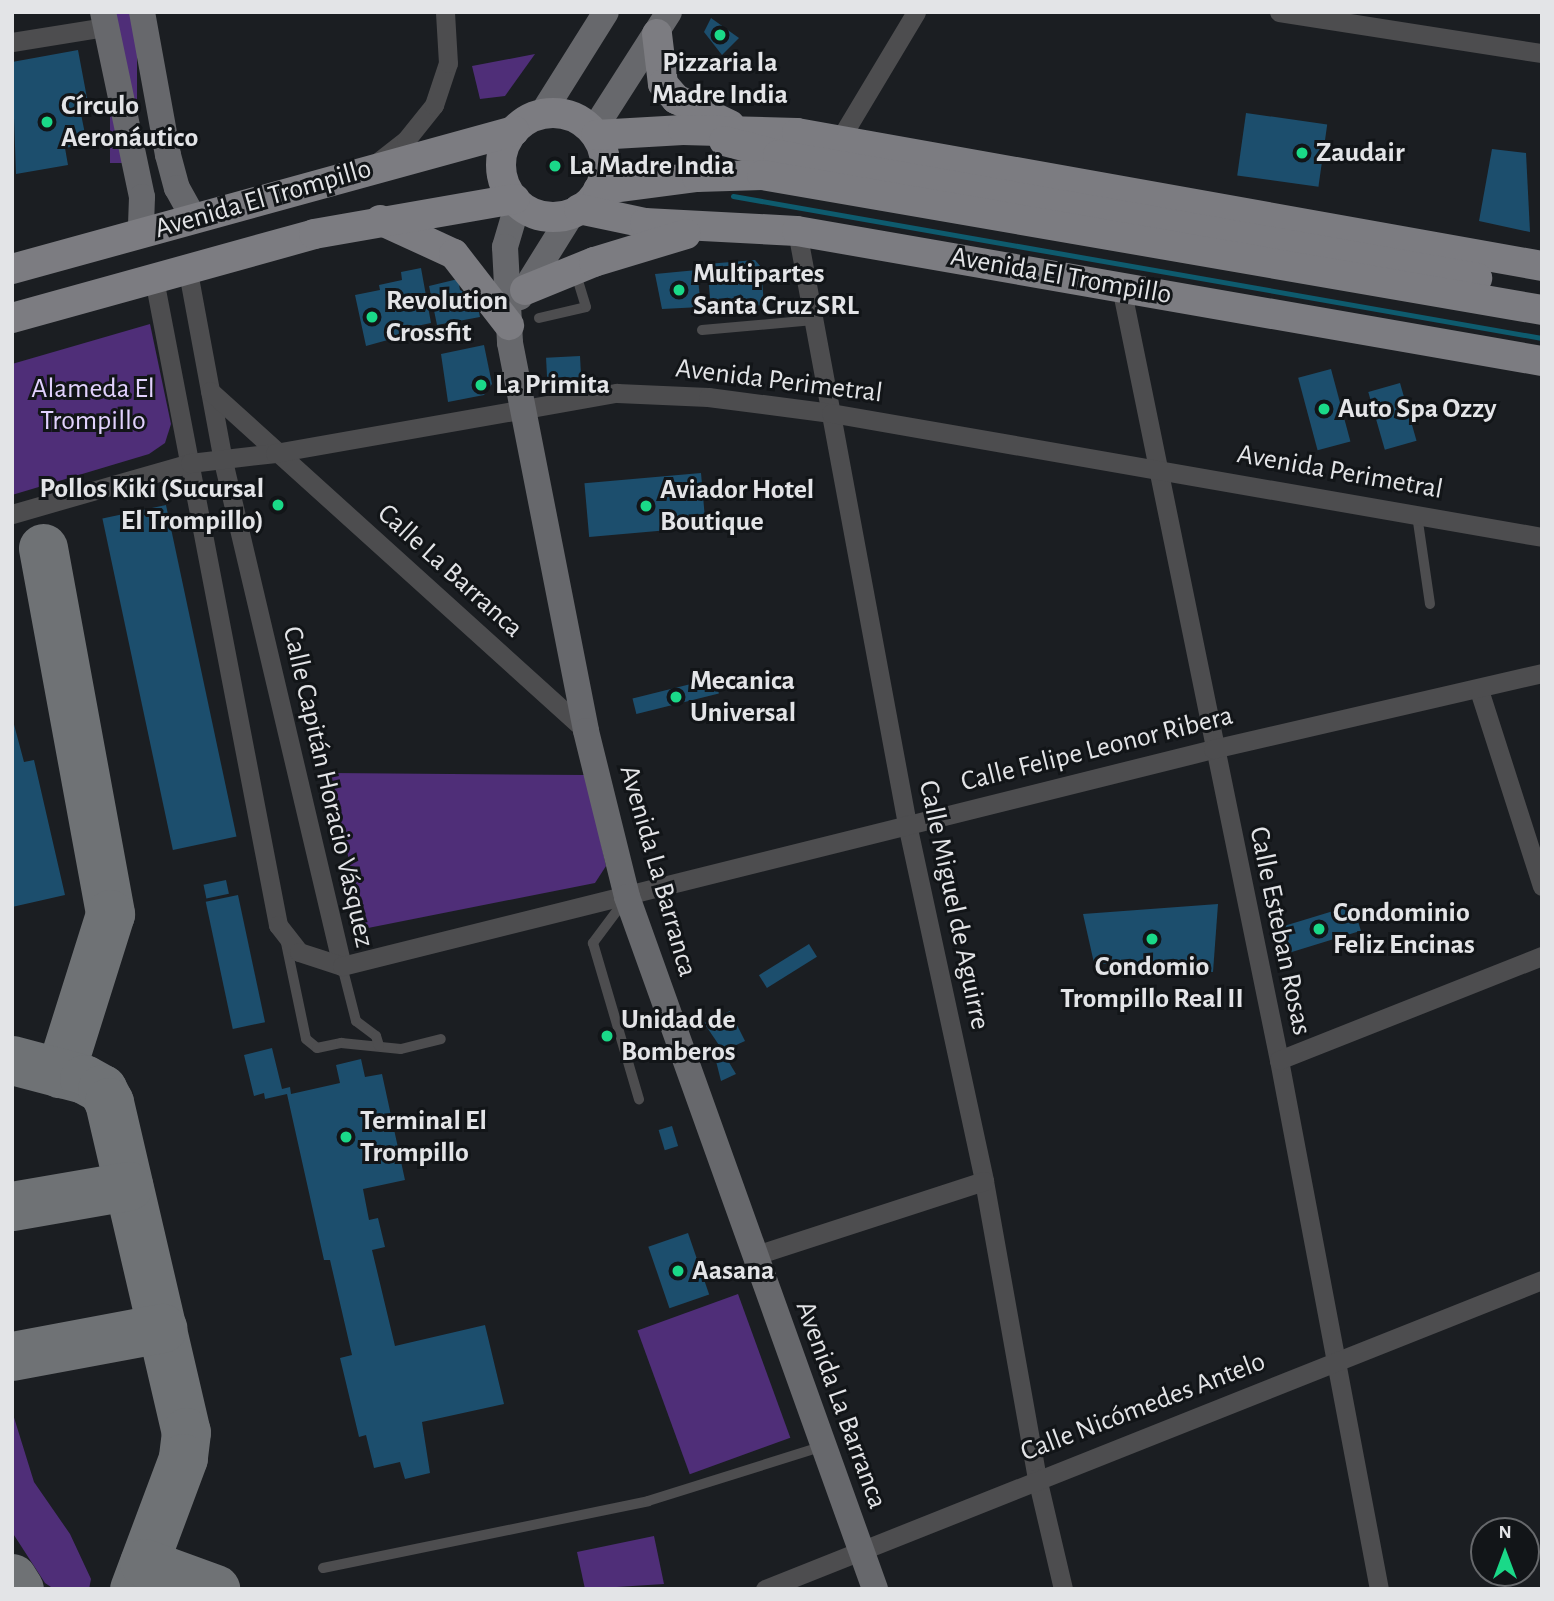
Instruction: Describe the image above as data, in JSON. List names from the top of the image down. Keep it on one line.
{"streets":{"main road":["Avenida El Trompillo"],"street":["Avenida Perimetral","Calle La Barranca","Calle Felipe Leonor Ribera","Calle Capitán Horacio Vásquez","Avenida La Barranca","Calle Miguel de Aguirre","Calle Esteban Rosas","Calle Nicómedes Antelo"]},"crossings":[["Avenida El Trompillo","Calle Capitán Horacio Vásquez"],["Avenida El Trompillo","Avenida La Barranca"],["Avenida El Trompillo","Calle Miguel de Aguirre"],["Avenida El Trompillo","Calle Esteban Rosas"],["Avenida Perimetral","Calle La Barranca"],["Avenida Perimetral","Calle Capitán Horacio Vásquez"],["Avenida Perimetral","Avenida La Barranca"],["Avenida Perimetral","Calle Miguel de Aguirre"],["Avenida Perimetral","Calle Esteban Rosas"],["Calle La Barranca","Calle Capitán Horacio Vásquez"],["Calle La Barranca","Avenida La Barranca"],["Calle Felipe Leonor Ribera","Calle Capitán Horacio Vásquez"],["Calle Felipe Leonor Ribera","Avenida La Barranca"],["Calle Felipe Leonor Ribera","Calle Miguel de Aguirre"],["Calle Felipe Leonor Ribera","Calle Esteban Rosas"],["Avenida La Barranca","Calle Nicómedes Antelo"],["Calle Miguel de Aguirre","Calle Nicómedes Antelo"],["Calle Esteban Rosas","Calle Nicómedes Antelo"]],"parks":["Alameda El Trompillo"],"places":["Pizzaria la Madre India","Círculo Aeronáutico","Zaudair","La Madre India","Multipartes Santa Cruz SRL","Revolution Crossfit","La Primita","Auto Spa Ozzy","Pollos Kiki (Sucursal El Trompillo)","Aviador Hotel Boutique","Mecanica Universal","Condominio Feliz Encinas","Condomio Trompillo Real II","Unidad de Bomberos","Terminal El Trompillo","Aasana"],"north":"top"}
